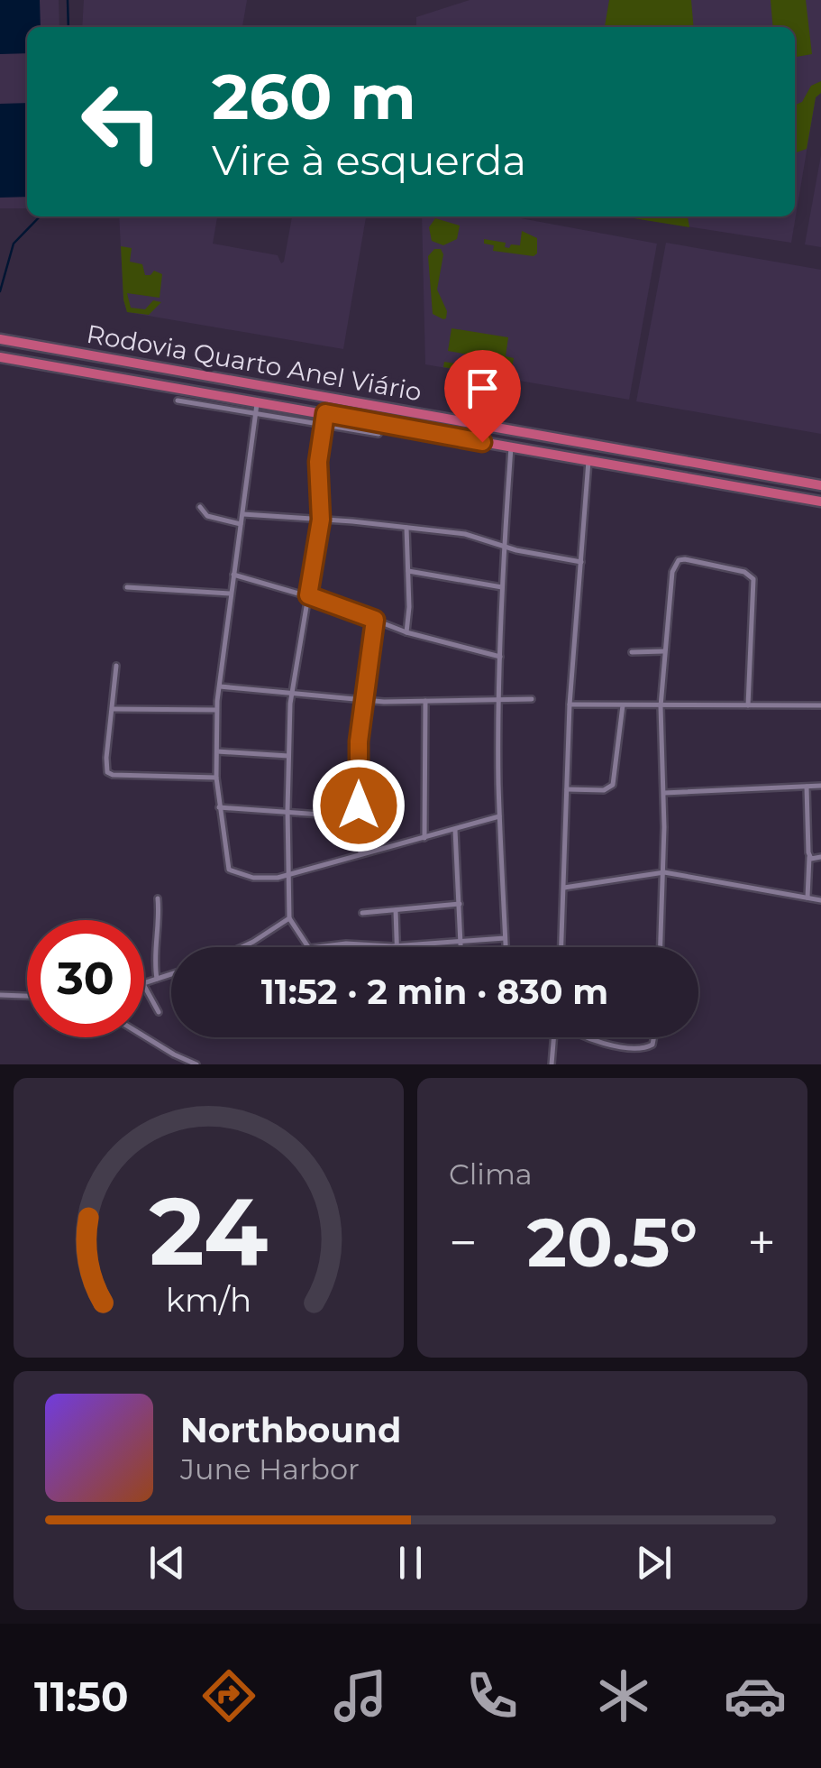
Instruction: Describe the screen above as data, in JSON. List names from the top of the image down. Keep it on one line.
{"streets":{"highway":["Rodovia Quarto Anel Viário"]},"page":{"turn":["260 m","Vire à esquerda"],"limit":"30","trip":"11:52 · 2 min · 830 m","tile":"Clima","heat":["−","20.5°","+"],"song":["Northbound","June Harbor"],"tabs":"11:50","gauge":["24","km/h"]}}
